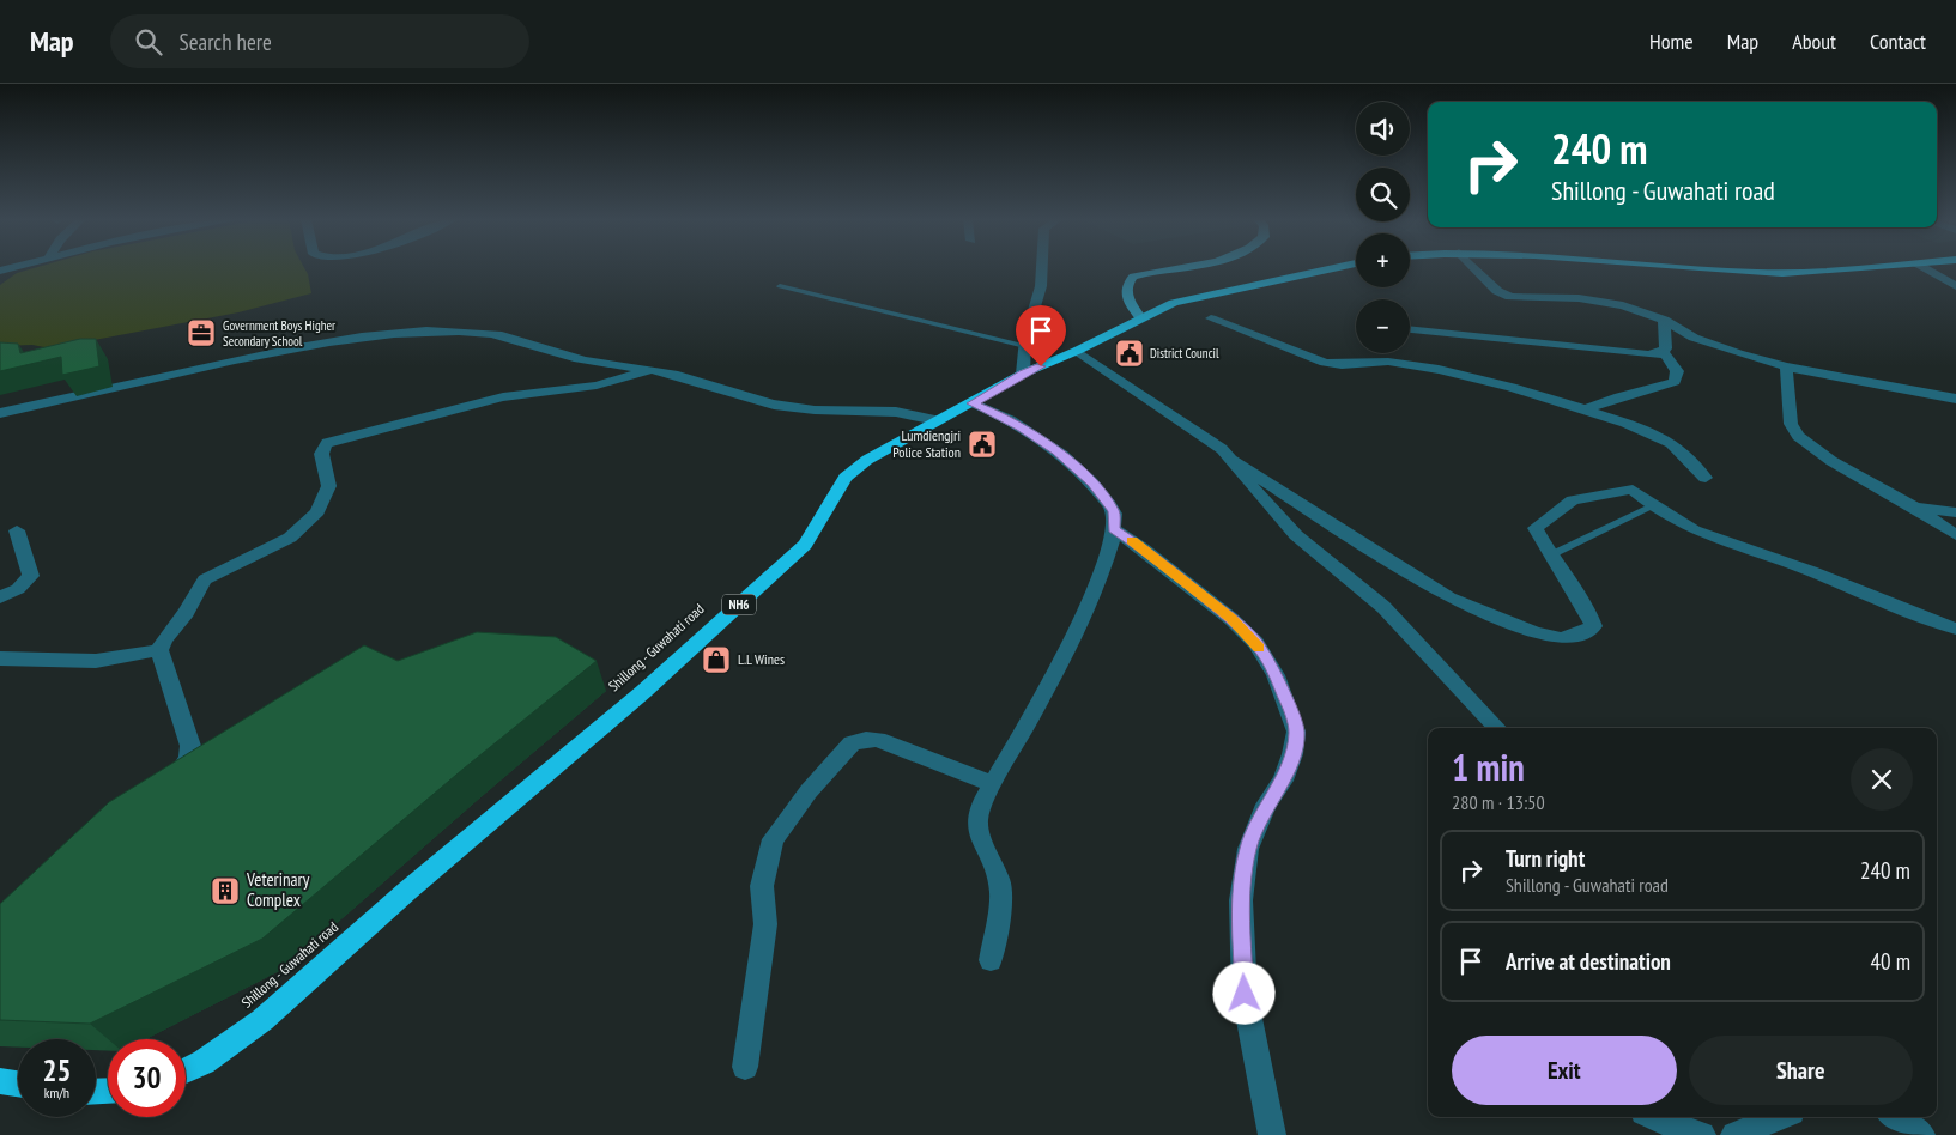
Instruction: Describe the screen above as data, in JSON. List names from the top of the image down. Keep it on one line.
{"streets":{"highway":["NH6","Shillong - Guwahati road"]},"places":{"office":["Government Boys Higher Secondary School"],"public building":["District Council","Lumdiengjri Police Station"],"shop":["L.L Wines"],"building":["Veterinary Complex"]},"page":{"header":"Map","search":"Search here","nav":["Home","Map","About","Contact"],"map_buttons":["+","−"],"turn":["240 m","Shillong - Guwahati road"],"heading":["1 min","280 m · 13:50"],"list":[{"name":"Turn right","note":"Shillong - Guwahati road","value":"240 m"},{"name":"Arrive at destination","value":"40 m"}],"buttons":["Exit","Share"],"speed":"25 km/h","limit":"30"}}
